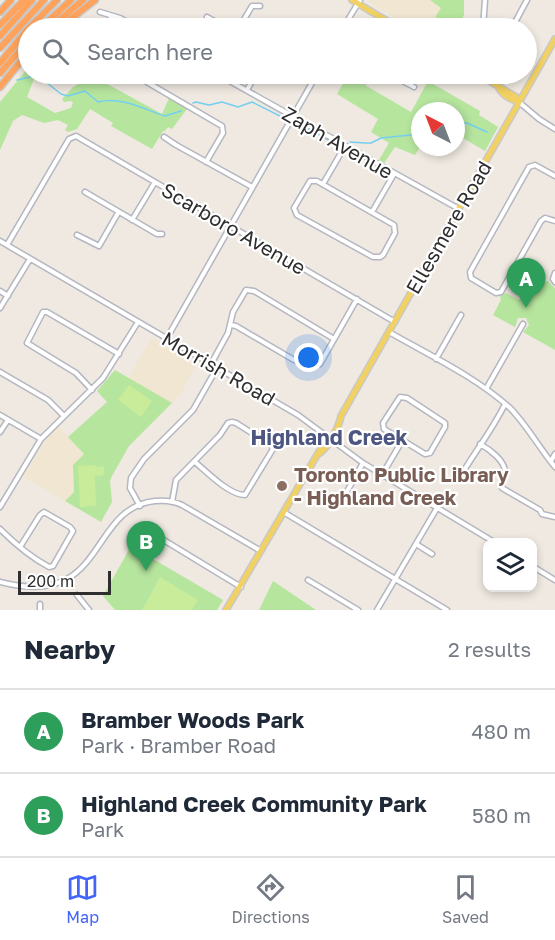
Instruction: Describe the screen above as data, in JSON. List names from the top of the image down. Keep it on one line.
{"streets":{"main road":["Ellesmere Road"],"street":["Zaph Avenue","Scarboro Avenue","Morrish Road"]},"crossings":[["Zaph Avenue","Ellesmere Road"],["Ellesmere Road","Scarboro Avenue"],["Ellesmere Road","Morrish Road"],["Scarboro Avenue","Morrish Road"]],"districts":["Highland Creek"],"places":["Toronto Public Library - Highland Creek"],"scale_bar":"200 m","north":"top left","page":{"search":"Search here","pins":["A","B"],"scale":"200 m","heading":["Nearby","2 results"],"list":[{"mark":"A","name":"Bramber Woods Park","note":"Park · Bramber Road","value":"480 m"},{"mark":"B","name":"Highland Creek Community Park","note":"Park","value":"580 m"}],"nav":["Map","Directions","Saved"]}}
